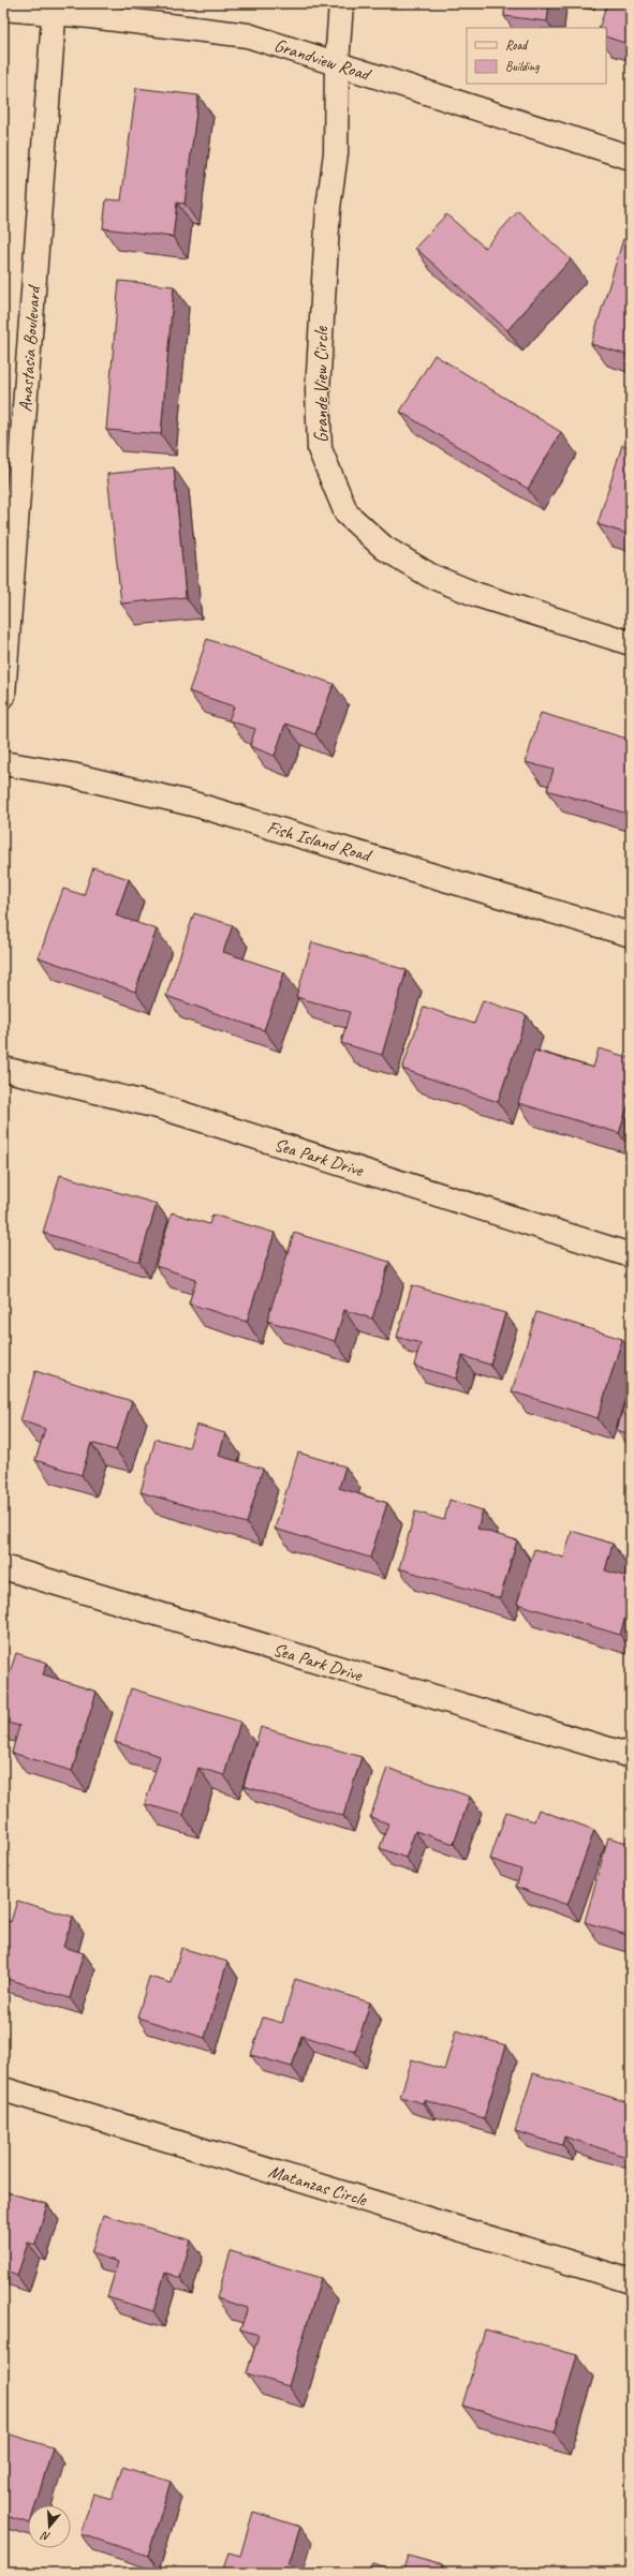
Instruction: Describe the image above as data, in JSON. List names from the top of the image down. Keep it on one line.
{"streets":{"street":["Grandview Road","Anastasia Boulevard","Grande View Circle","Fish Island Road","Sea Park Drive","Matanzas Circle"]},"crossings":[["Grandview Road","Anastasia Boulevard"],["Grandview Road","Grande View Circle"]],"legend":["Road","Building"],"north":"bottom"}
